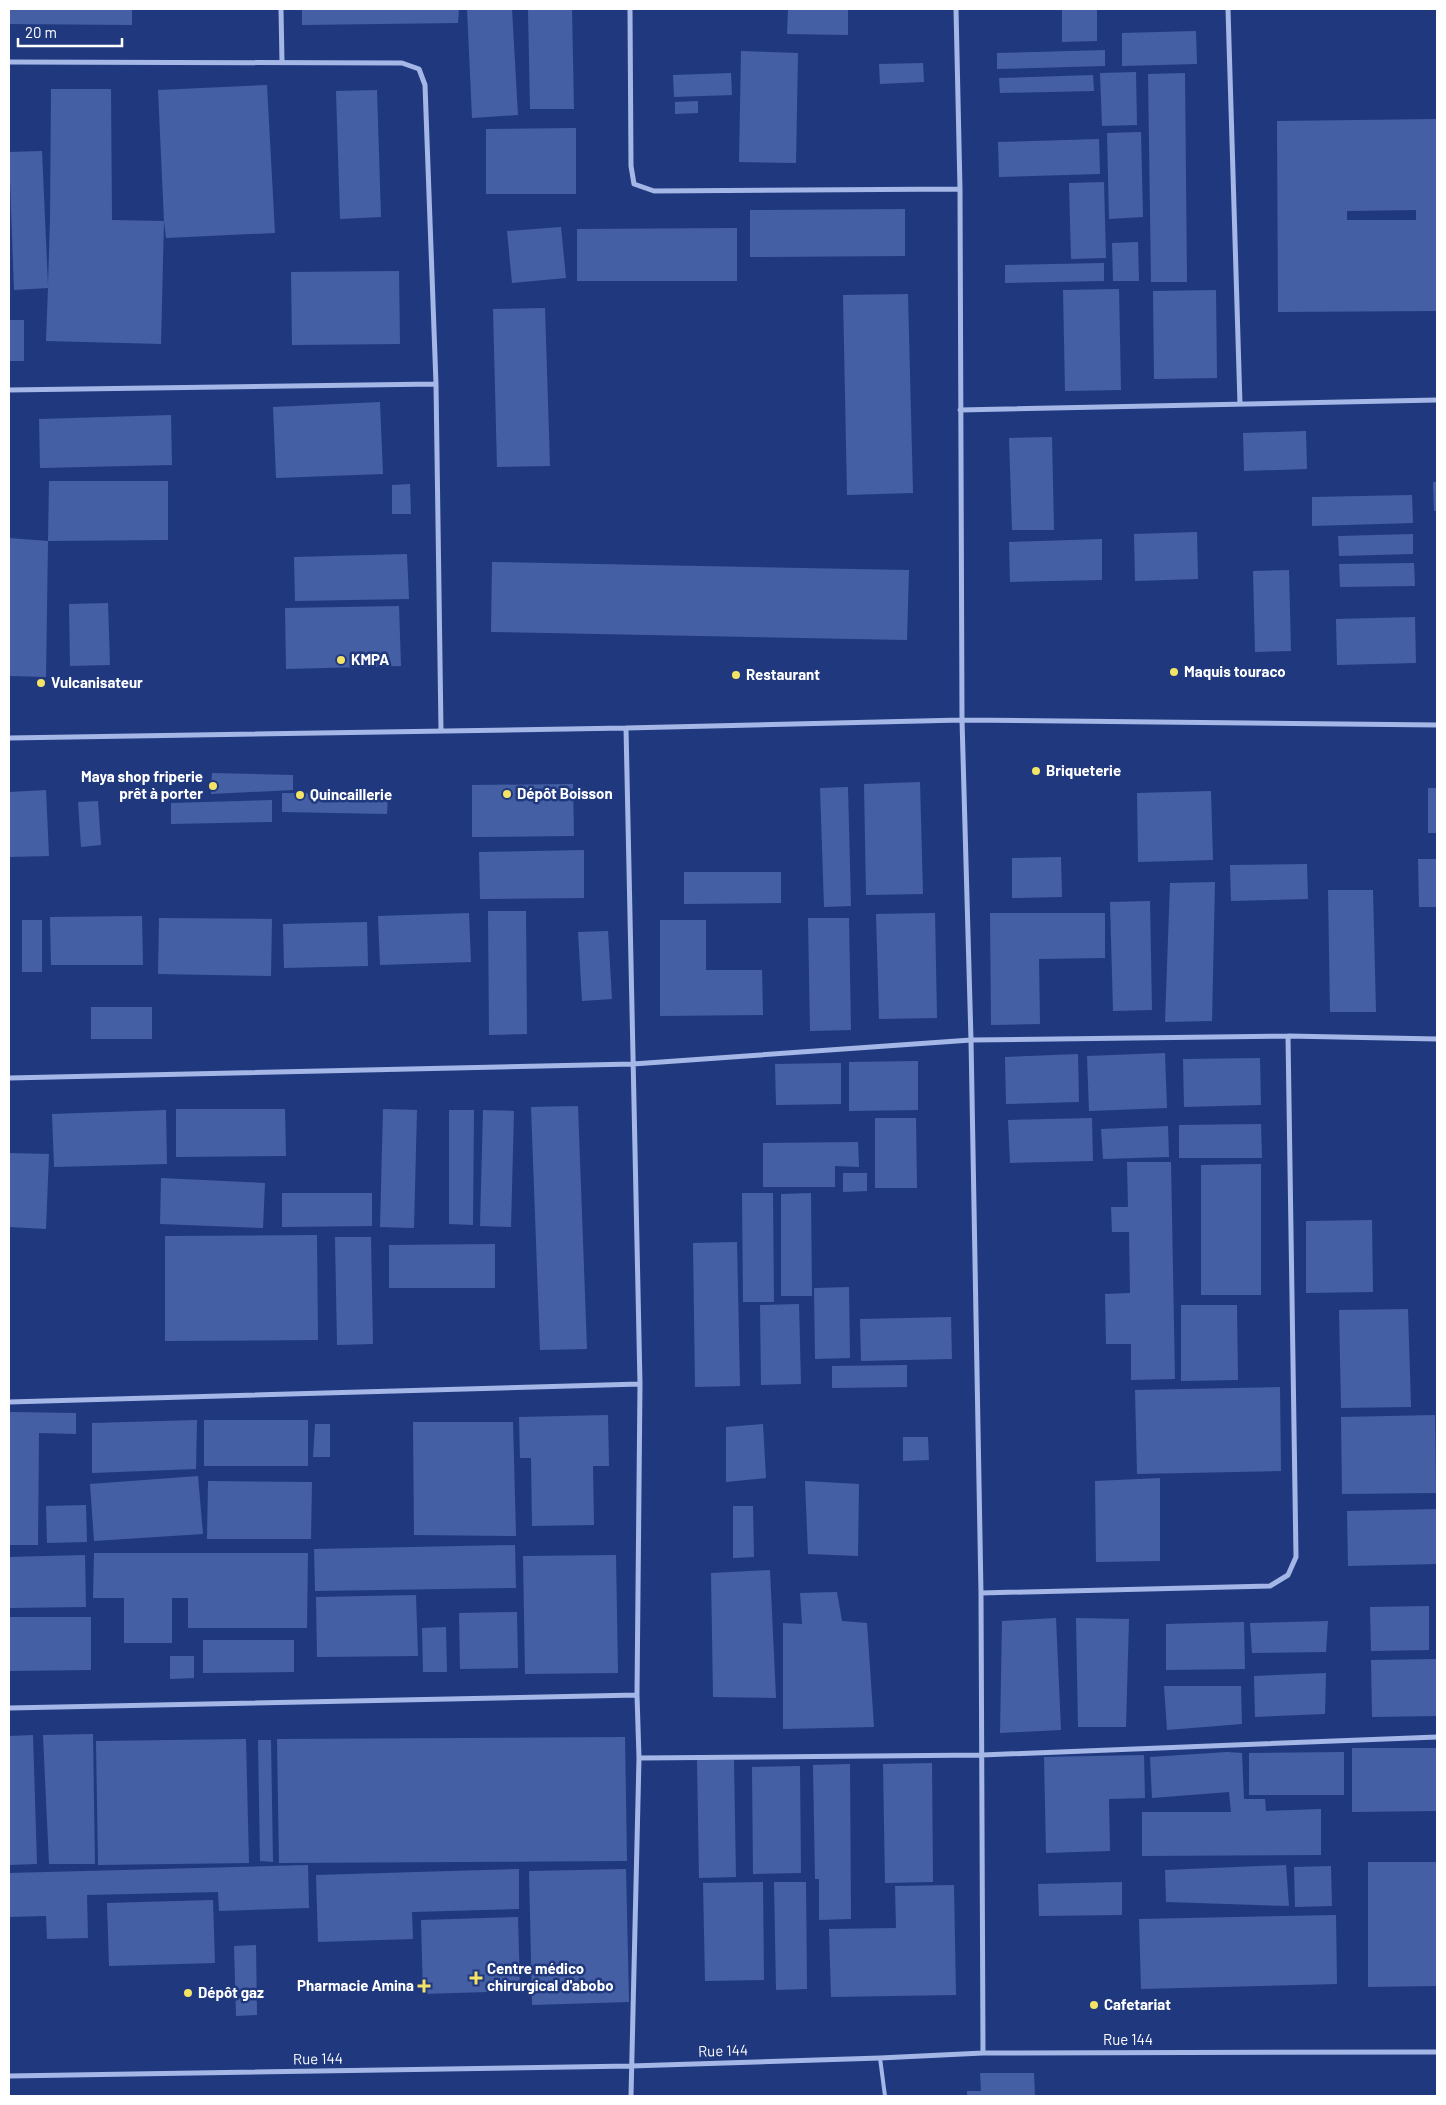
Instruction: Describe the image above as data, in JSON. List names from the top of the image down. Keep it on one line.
{"streets":{"street":["Rue 144"]},"places":{"other":["KMPA","Maquis touraco","Restaurant","Vulcanisateur","Briqueterie","Maya shop friperie prêt à porter","Dépôt Boisson","Quincaillerie","Dépôt gaz","Cafetariat"],"health":["Centre médico chirurgical d'abobo","Pharmacie Amina"]},"scale_bar":"20 m"}
